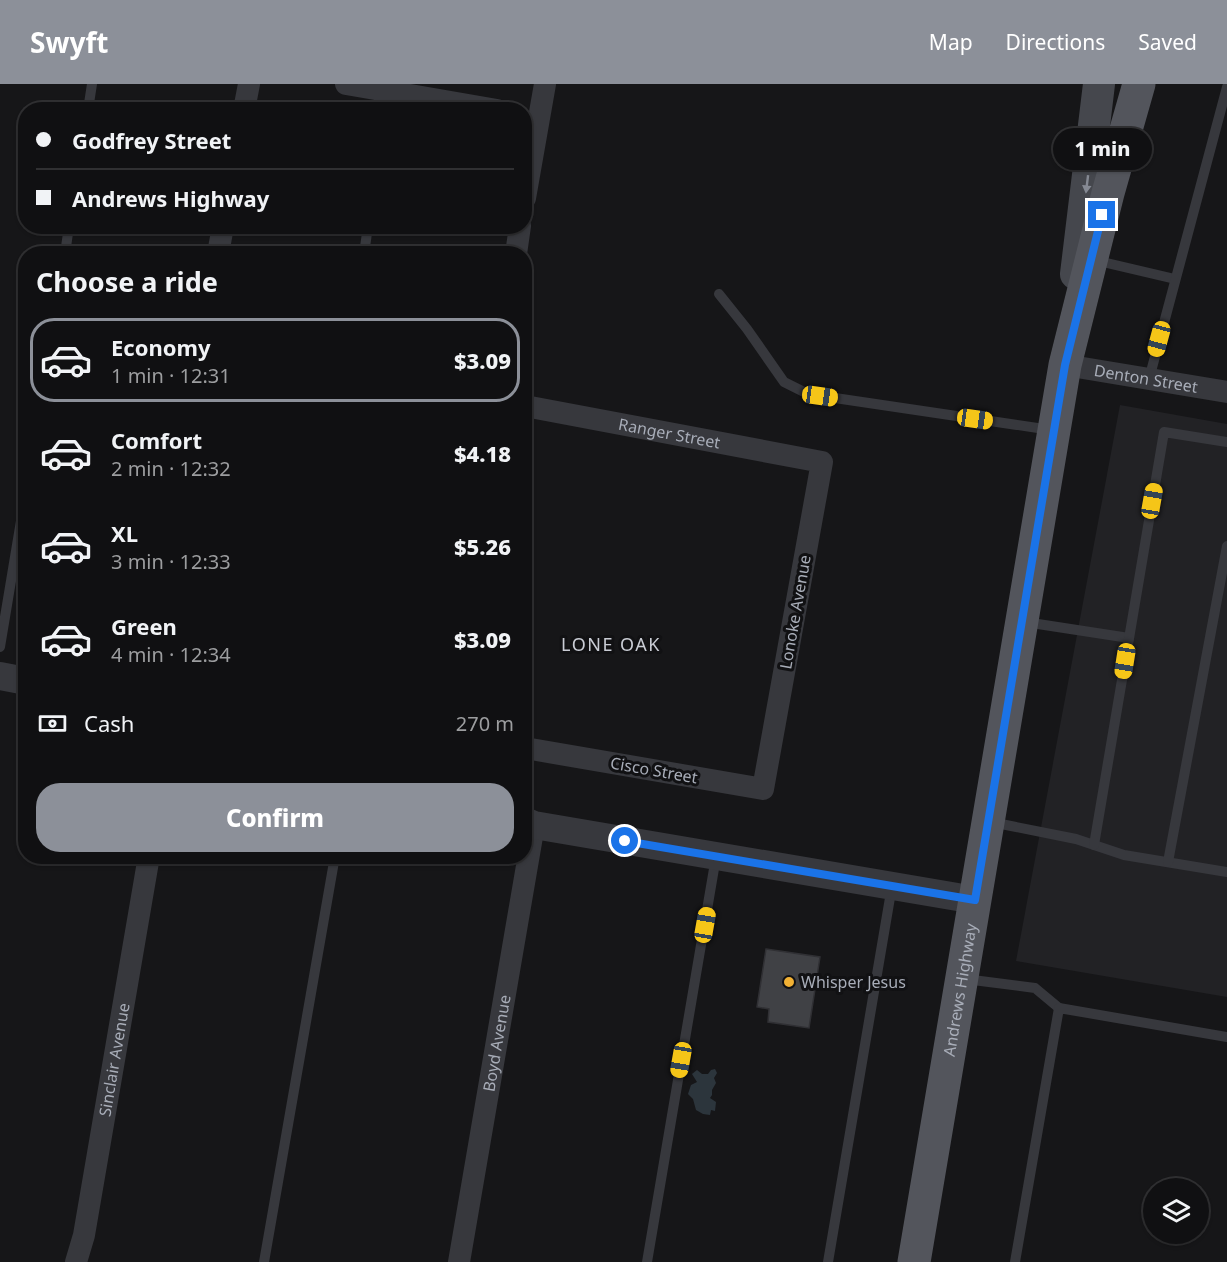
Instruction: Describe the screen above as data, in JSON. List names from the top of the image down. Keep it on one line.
{"streets":{"main road":["Andrews Highway"],"street":["Denton Street","Ranger Street","Lonoke Avenue","Cisco Street","Boyd Avenue","Sinclair Avenue"]},"crossings":[["Denton Street","Andrews Highway"],["Ranger Street","Lonoke Avenue"],["Lonoke Avenue","Cisco Street"]],"districts":["LONE OAK"],"places":["Whisper Jesus"],"page":{"header":"Swyft","nav":["Map","Directions","Saved"],"banner":["Godfrey Street","Andrews Highway"],"bubble":"1 min","heading":"Choose a ride","list":[{"name":"Economy","note":"1 min · 12:31","value":"$3.09"},{"name":"Comfort","note":"2 min · 12:32","value":"$4.18"},{"name":"XL","note":"3 min · 12:33","value":"$5.26"},{"name":"Green","note":"4 min · 12:34","value":"$3.09"}],"pay":["Cash","270 m"],"buttons":"Confirm"}}
